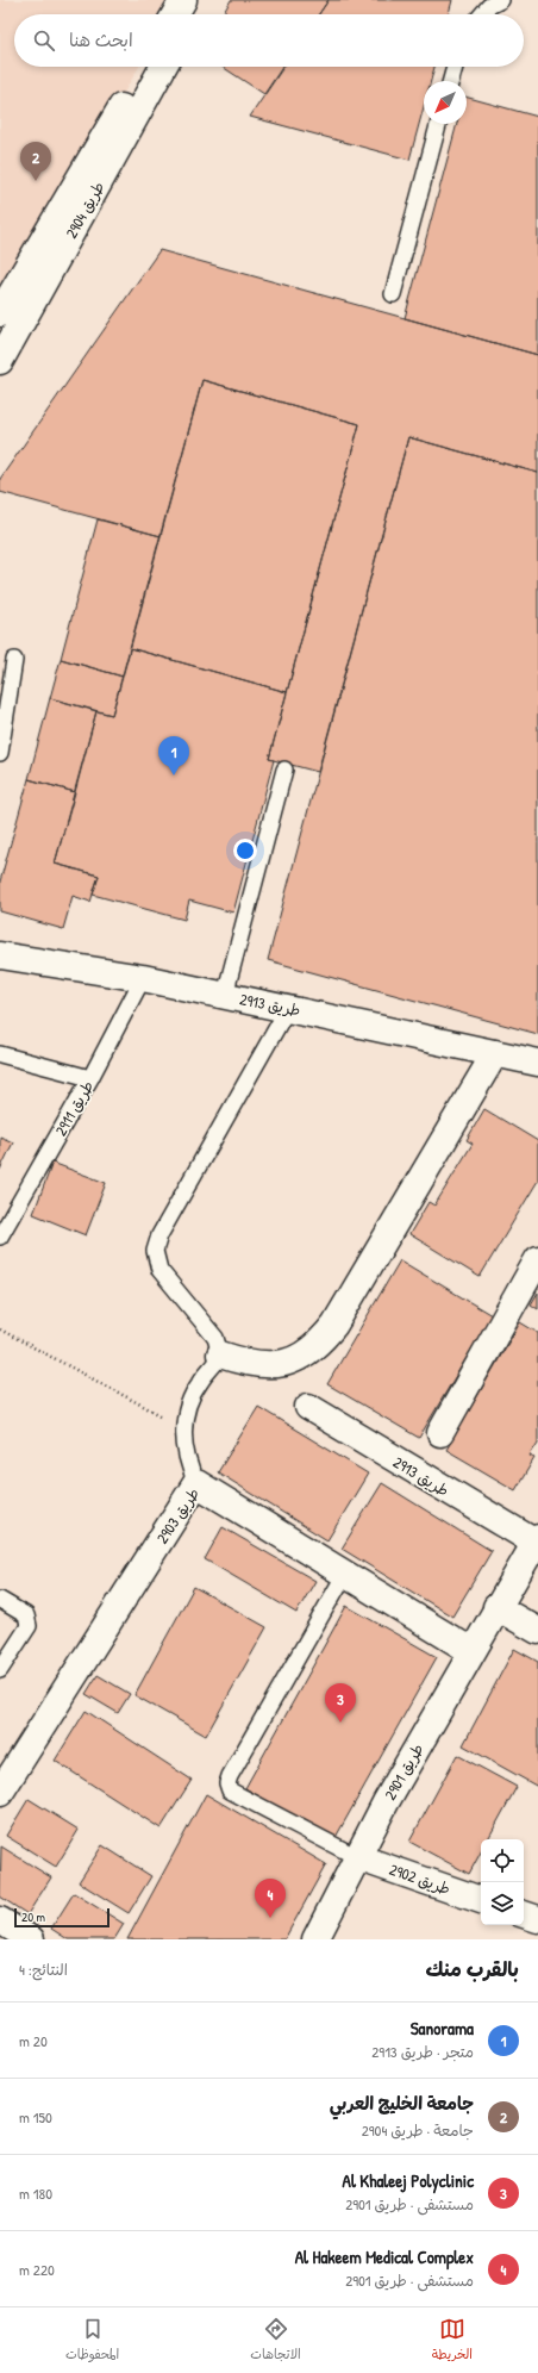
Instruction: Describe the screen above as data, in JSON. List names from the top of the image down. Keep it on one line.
{"streets":{"street":["طريق 2904","طريق 2913","طريق 2903","طريق 2901","طريق 2902"],"lane":["طريق 2911"]},"crossings":[["طريق 2913","طريق 2911"],["طريق 2913","طريق 2901"],["طريق 2903","طريق 2901"],["طريق 2901","طريق 2902"]],"scale_bar":"20 m","north":"bottom left","page":{"search":"ابحث هنا","pins":["2","1","3","4"],"scale":"20 m","heading":["بالقرب منك","النتائج: 4"],"list":[{"mark":"1","name":"Sanorama","note":"متجر · طريق 2913","value":"20 m"},{"mark":"2","name":"جامعة الخليج العربي","note":"جامعة · طريق 2904","value":"150 m"},{"mark":"3","name":"Al Khaleej Polyclinic","note":"مستشفى · طريق 2901","value":"180 m"},{"mark":"4","name":"Al Hakeem Medical Complex","note":"مستشفى · طريق 2901","value":"220 m"}],"nav":["الخريطة","الاتجاهات","المحفوظات"]}}
